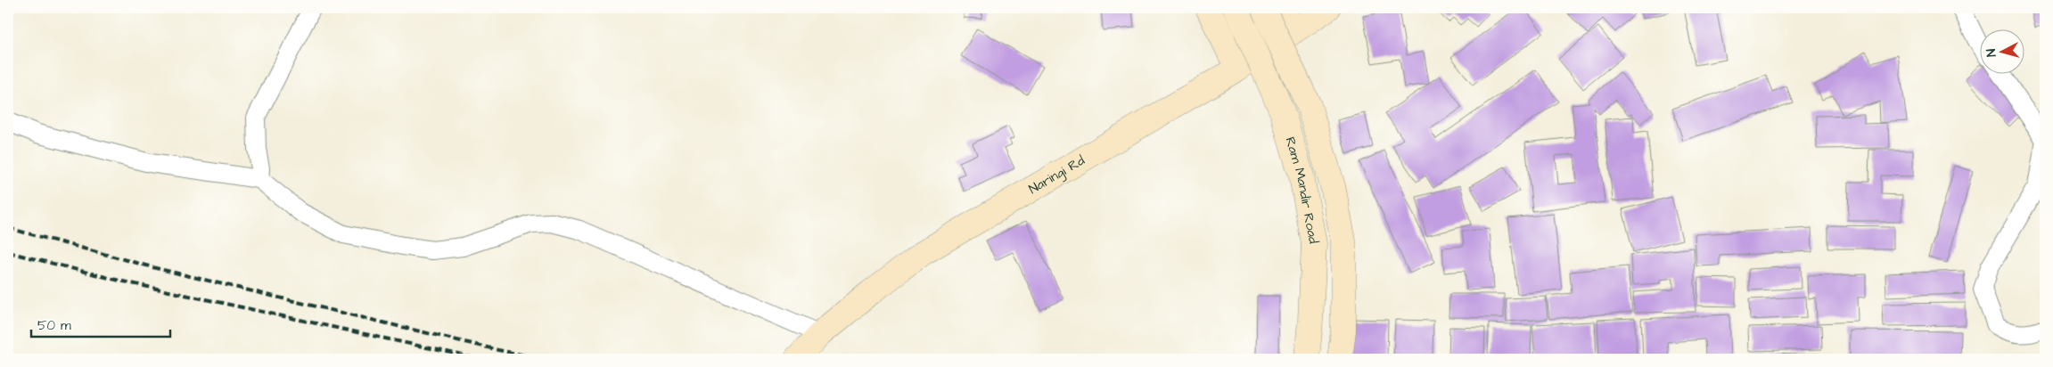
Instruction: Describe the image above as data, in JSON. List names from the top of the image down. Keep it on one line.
{"streets":{"street":["Naringi Rd","Ram Mandir Road"]},"scale_bar":"50 m","north":"left"}
